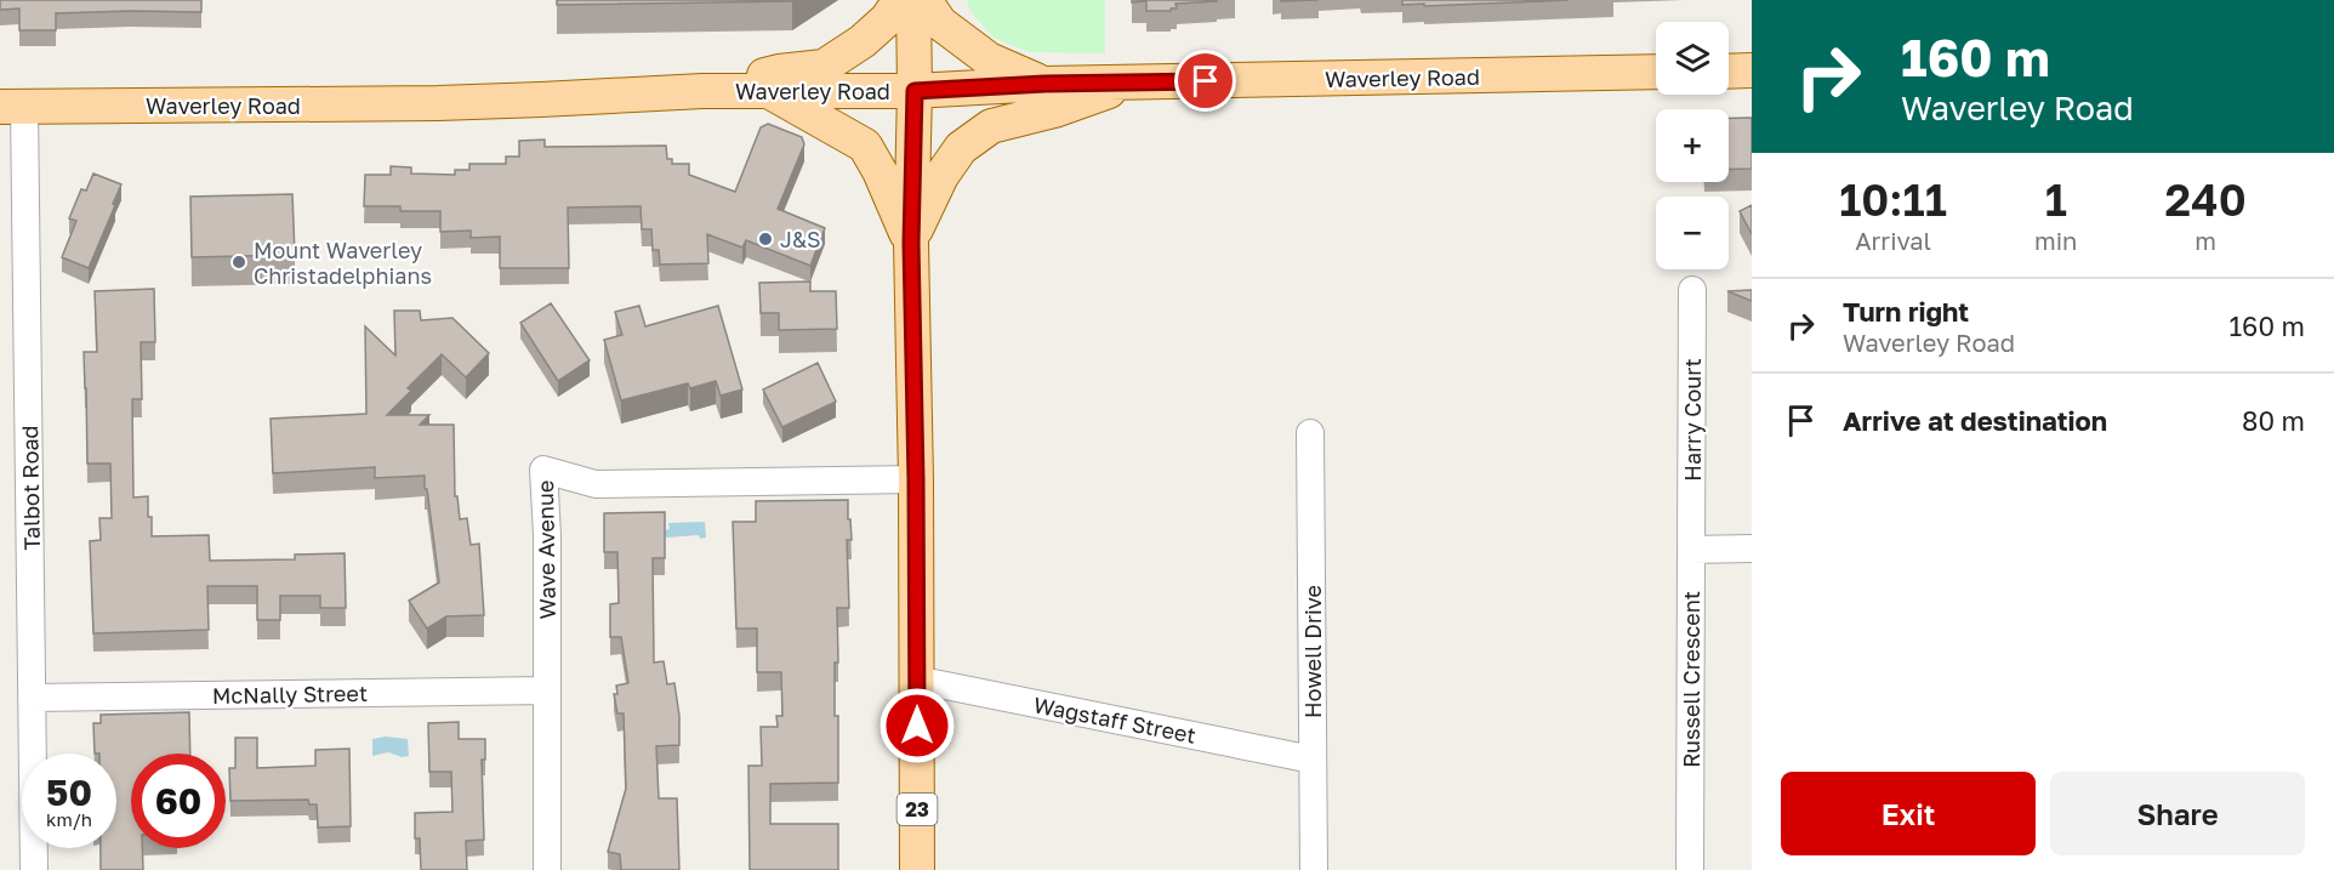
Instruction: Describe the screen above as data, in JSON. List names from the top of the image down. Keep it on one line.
{"streets":{"main road":["Waverley Road","23"],"street":["Harry Court","Talbot Road","Wave Avenue","Howell Drive","Russell Crescent","McNally Street","Wagstaff Street"]},"crossings":[["Waverley Road","Talbot Road"],["Waverley Road","23"],["Harry Court","Russell Crescent"],["Talbot Road","McNally Street"],["Wave Avenue","McNally Street"],["Wave Avenue","23"],["Howell Drive","Wagstaff Street"],["Wagstaff Street","23"]],"places":["J&S","Mount Waverley Christadelphians"],"page":{"turn":["160 m","Waverley Road"],"map_buttons":["+","−"],"eta":["10:11","Arrival","1","min","240","m"],"list":[{"name":"Turn right","note":"Waverley Road","value":"160 m"},{"name":"Arrive at destination","value":"80 m"}],"speed":"50 km/h","limit":"60","buttons":["Exit","Share"]}}
